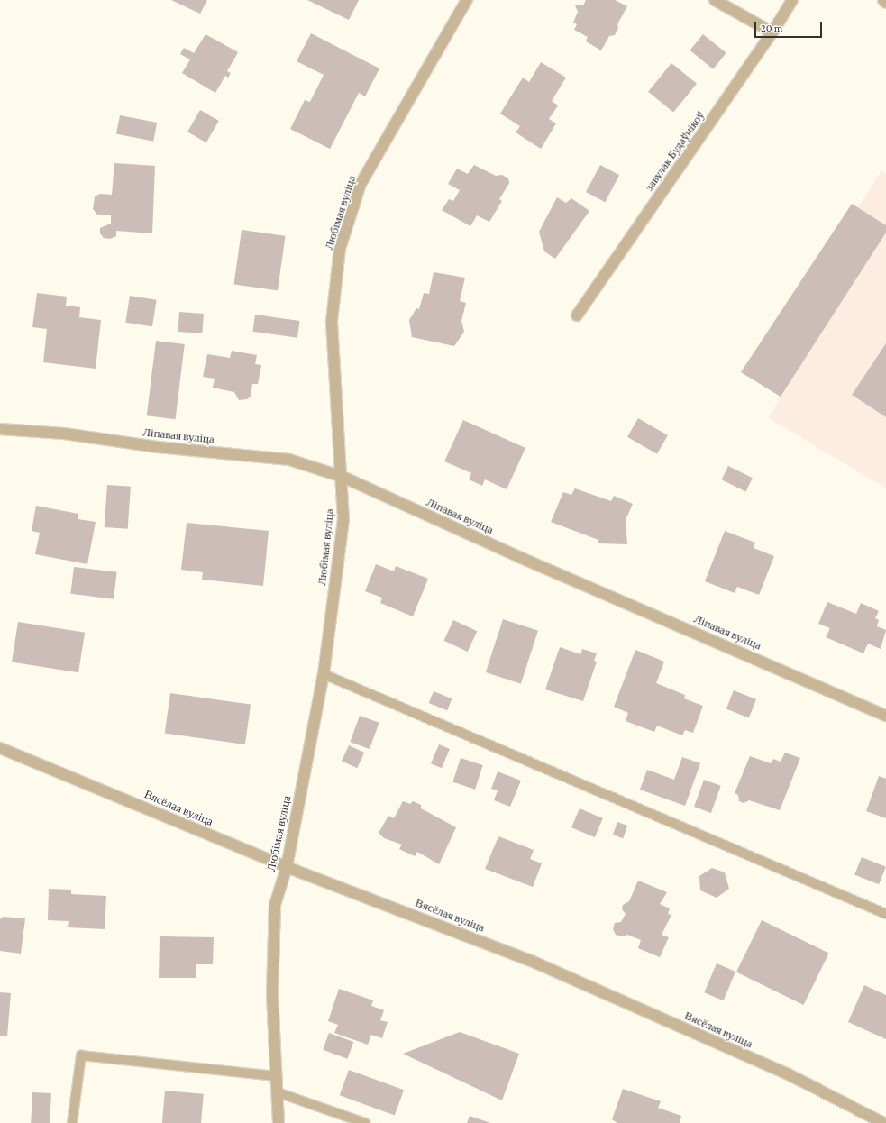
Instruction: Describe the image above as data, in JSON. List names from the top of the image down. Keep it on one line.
{"streets":{"street":["завулак Будаўнікоў","Любімая вуліца","Ліпавая вуліца","Вясёлая вуліца"]},"crossings":[["Любімая вуліца","Ліпавая вуліца"],["Любімая вуліца","Вясёлая вуліца"]],"scale_bar":"20 m"}
